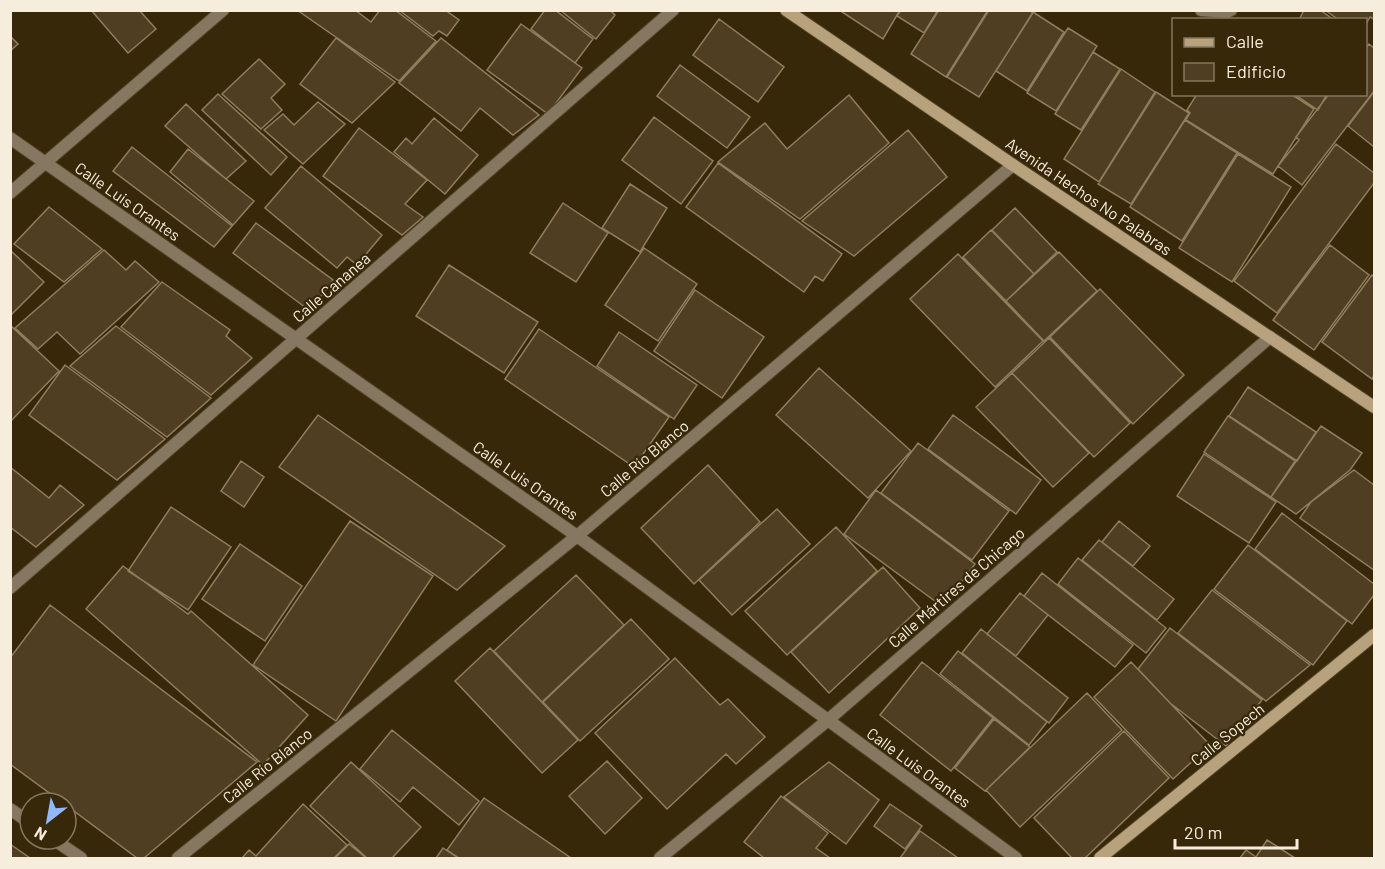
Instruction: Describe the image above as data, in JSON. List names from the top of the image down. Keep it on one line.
{"streets":{"street":["Avenida Hechos No Palabras","Calle Luis Orantes","Calle Cananea","Calle Río Blanco","Calle Mártires de Chicago","Calle Sopech"]},"crossings":[["Avenida Hechos No Palabras","Calle Río Blanco"],["Avenida Hechos No Palabras","Calle Mártires de Chicago"],["Calle Luis Orantes","Calle Cananea"],["Calle Luis Orantes","Calle Río Blanco"],["Calle Luis Orantes","Calle Mártires de Chicago"]],"legend":["Calle","Edificio"],"scale_bar":"20 m","north":"bottom left"}
